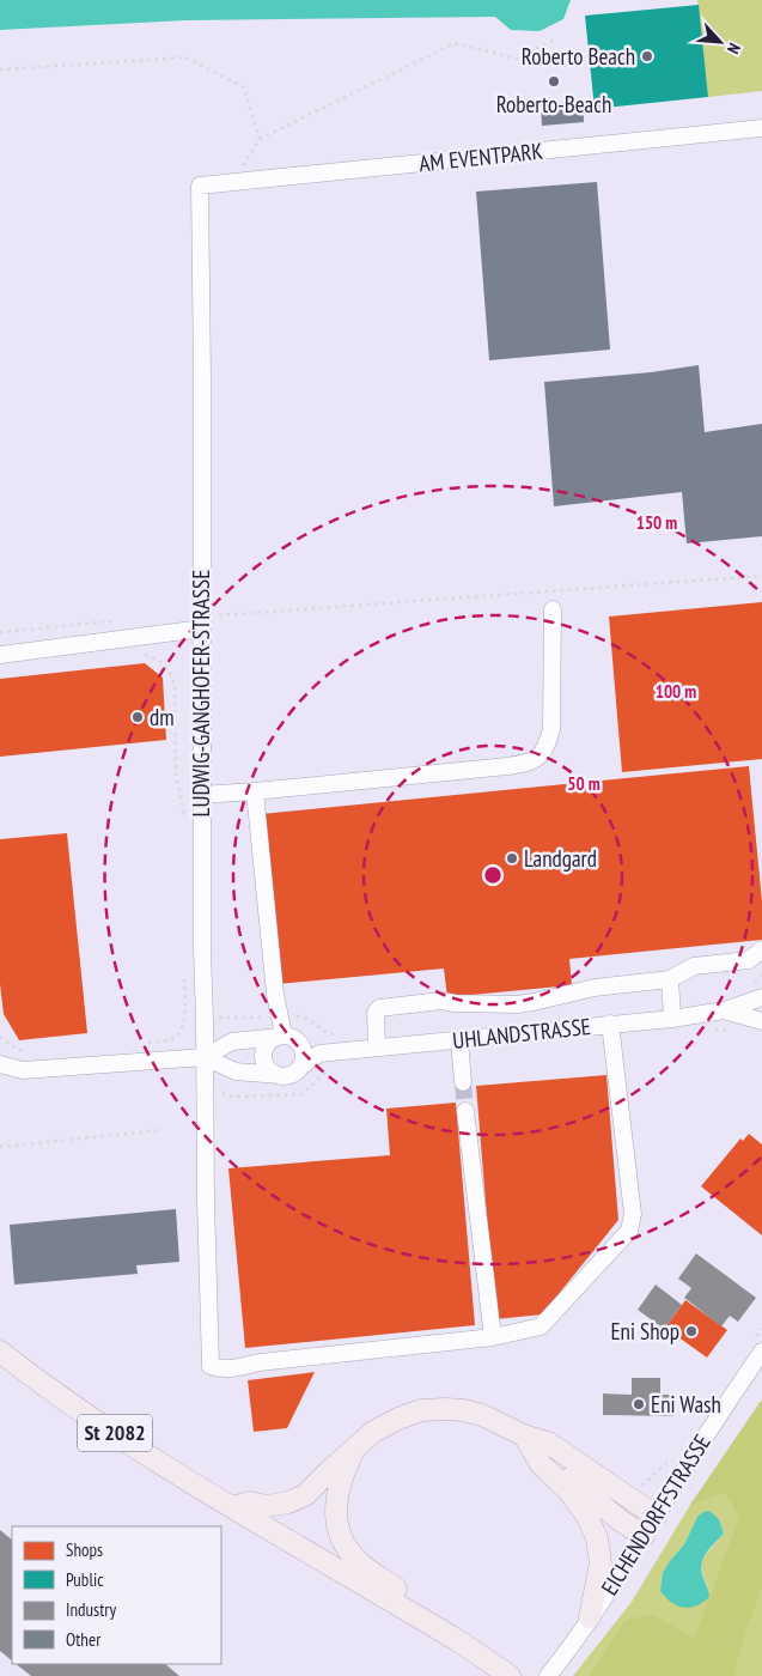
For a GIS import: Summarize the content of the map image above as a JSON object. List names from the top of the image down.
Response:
{
  "streets": {
    "main road": ["St 2082"],
    "street": [
      "AM EVENTPARK",
      "LUDWIG-GANGHOFER-STRASSE",
      "UHLANDSTRASSE",
      "EICHENDORFFSTRASSE"
    ]
  },
  "crossings": [
    ["AM EVENTPARK", "LUDWIG-GANGHOFER-STRASSE"]
  ],
  "places": [
    "Roberto Beach",
    "Roberto-Beach",
    "dm",
    "Landgard",
    "Eni Shop",
    "Eni Wash"
  ],
  "legend": [
    "Shops",
    "Public",
    "Industry",
    "Other"
  ],
  "north": "bottom right",
  "rings": ["150 m", "100 m", "50 m"]
}
